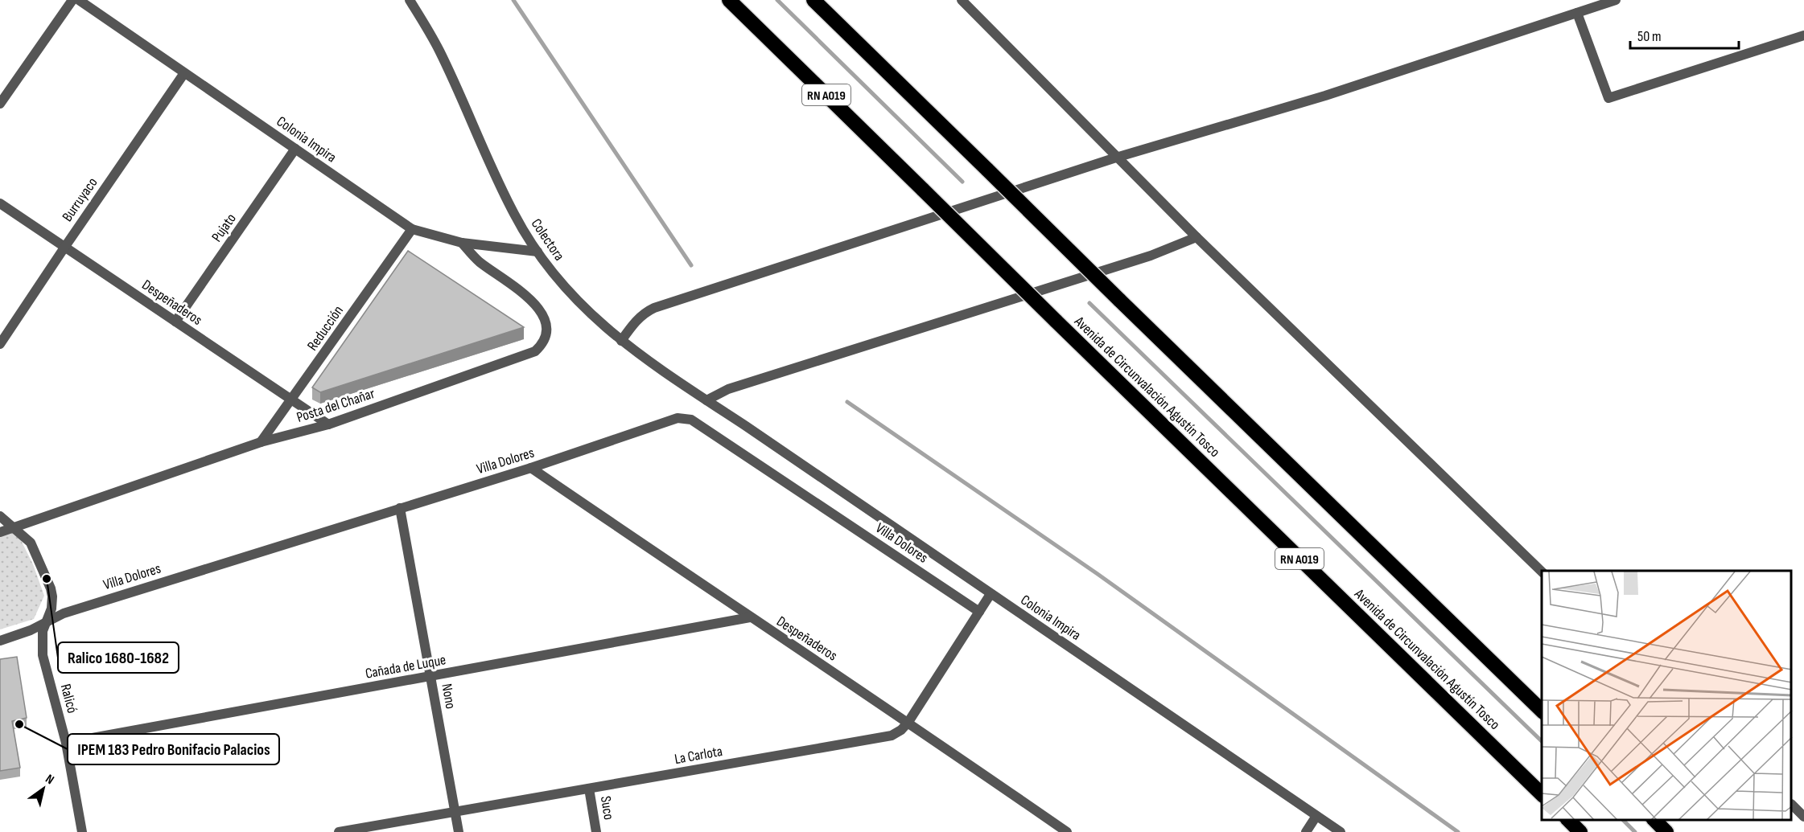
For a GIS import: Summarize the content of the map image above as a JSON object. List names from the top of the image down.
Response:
{
  "streets": {
    "highway": ["RN A019", "Avenida de Circunvalación Agustín Tosco"],
    "street": [
      "Colonia Impira",
      "Burruyaco",
      "Pujato",
      "Colectora",
      "Despeñaderos",
      "Reducción",
      "Posta del Chañar",
      "Villa Dolores",
      "Cañada de Luque",
      "Nono",
      "Ralicó",
      "La Carlota",
      "Suco"
    ]
  },
  "crossings": [
    ["Colonia Impira", "Burruyaco"],
    ["Colonia Impira", "Pujato"],
    ["Colonia Impira", "Colectora"],
    ["Colonia Impira", "Reducción"],
    ["Colonia Impira", "Posta del Chañar"],
    ["Colonia Impira", "La Carlota"],
    ["Burruyaco", "Despeñaderos"],
    ["Pujato", "Despeñaderos"],
    ["Despeñaderos", "Reducción"],
    ["Despeñaderos", "Posta del Chañar"],
    ["Despeñaderos", "Villa Dolores"],
    ["Despeñaderos", "Cañada de Luque"],
    ["Despeñaderos", "La Carlota"],
    ["Reducción", "Posta del Chañar"],
    ["Posta del Chañar", "Ralicó"],
    ["Villa Dolores", "Nono"],
    ["Villa Dolores", "Ralicó"],
    ["Villa Dolores", "La Carlota"],
    ["Cañada de Luque", "Nono"],
    ["Cañada de Luque", "Ralicó"],
    ["Nono", "La Carlota"],
    ["La Carlota", "Suco"]
  ],
  "places": ["Ralico 1680-1682", "IPEM 183 Pedro Bonifacio Palacios"],
  "scale_bar": "50 m",
  "north": "top right"
}
